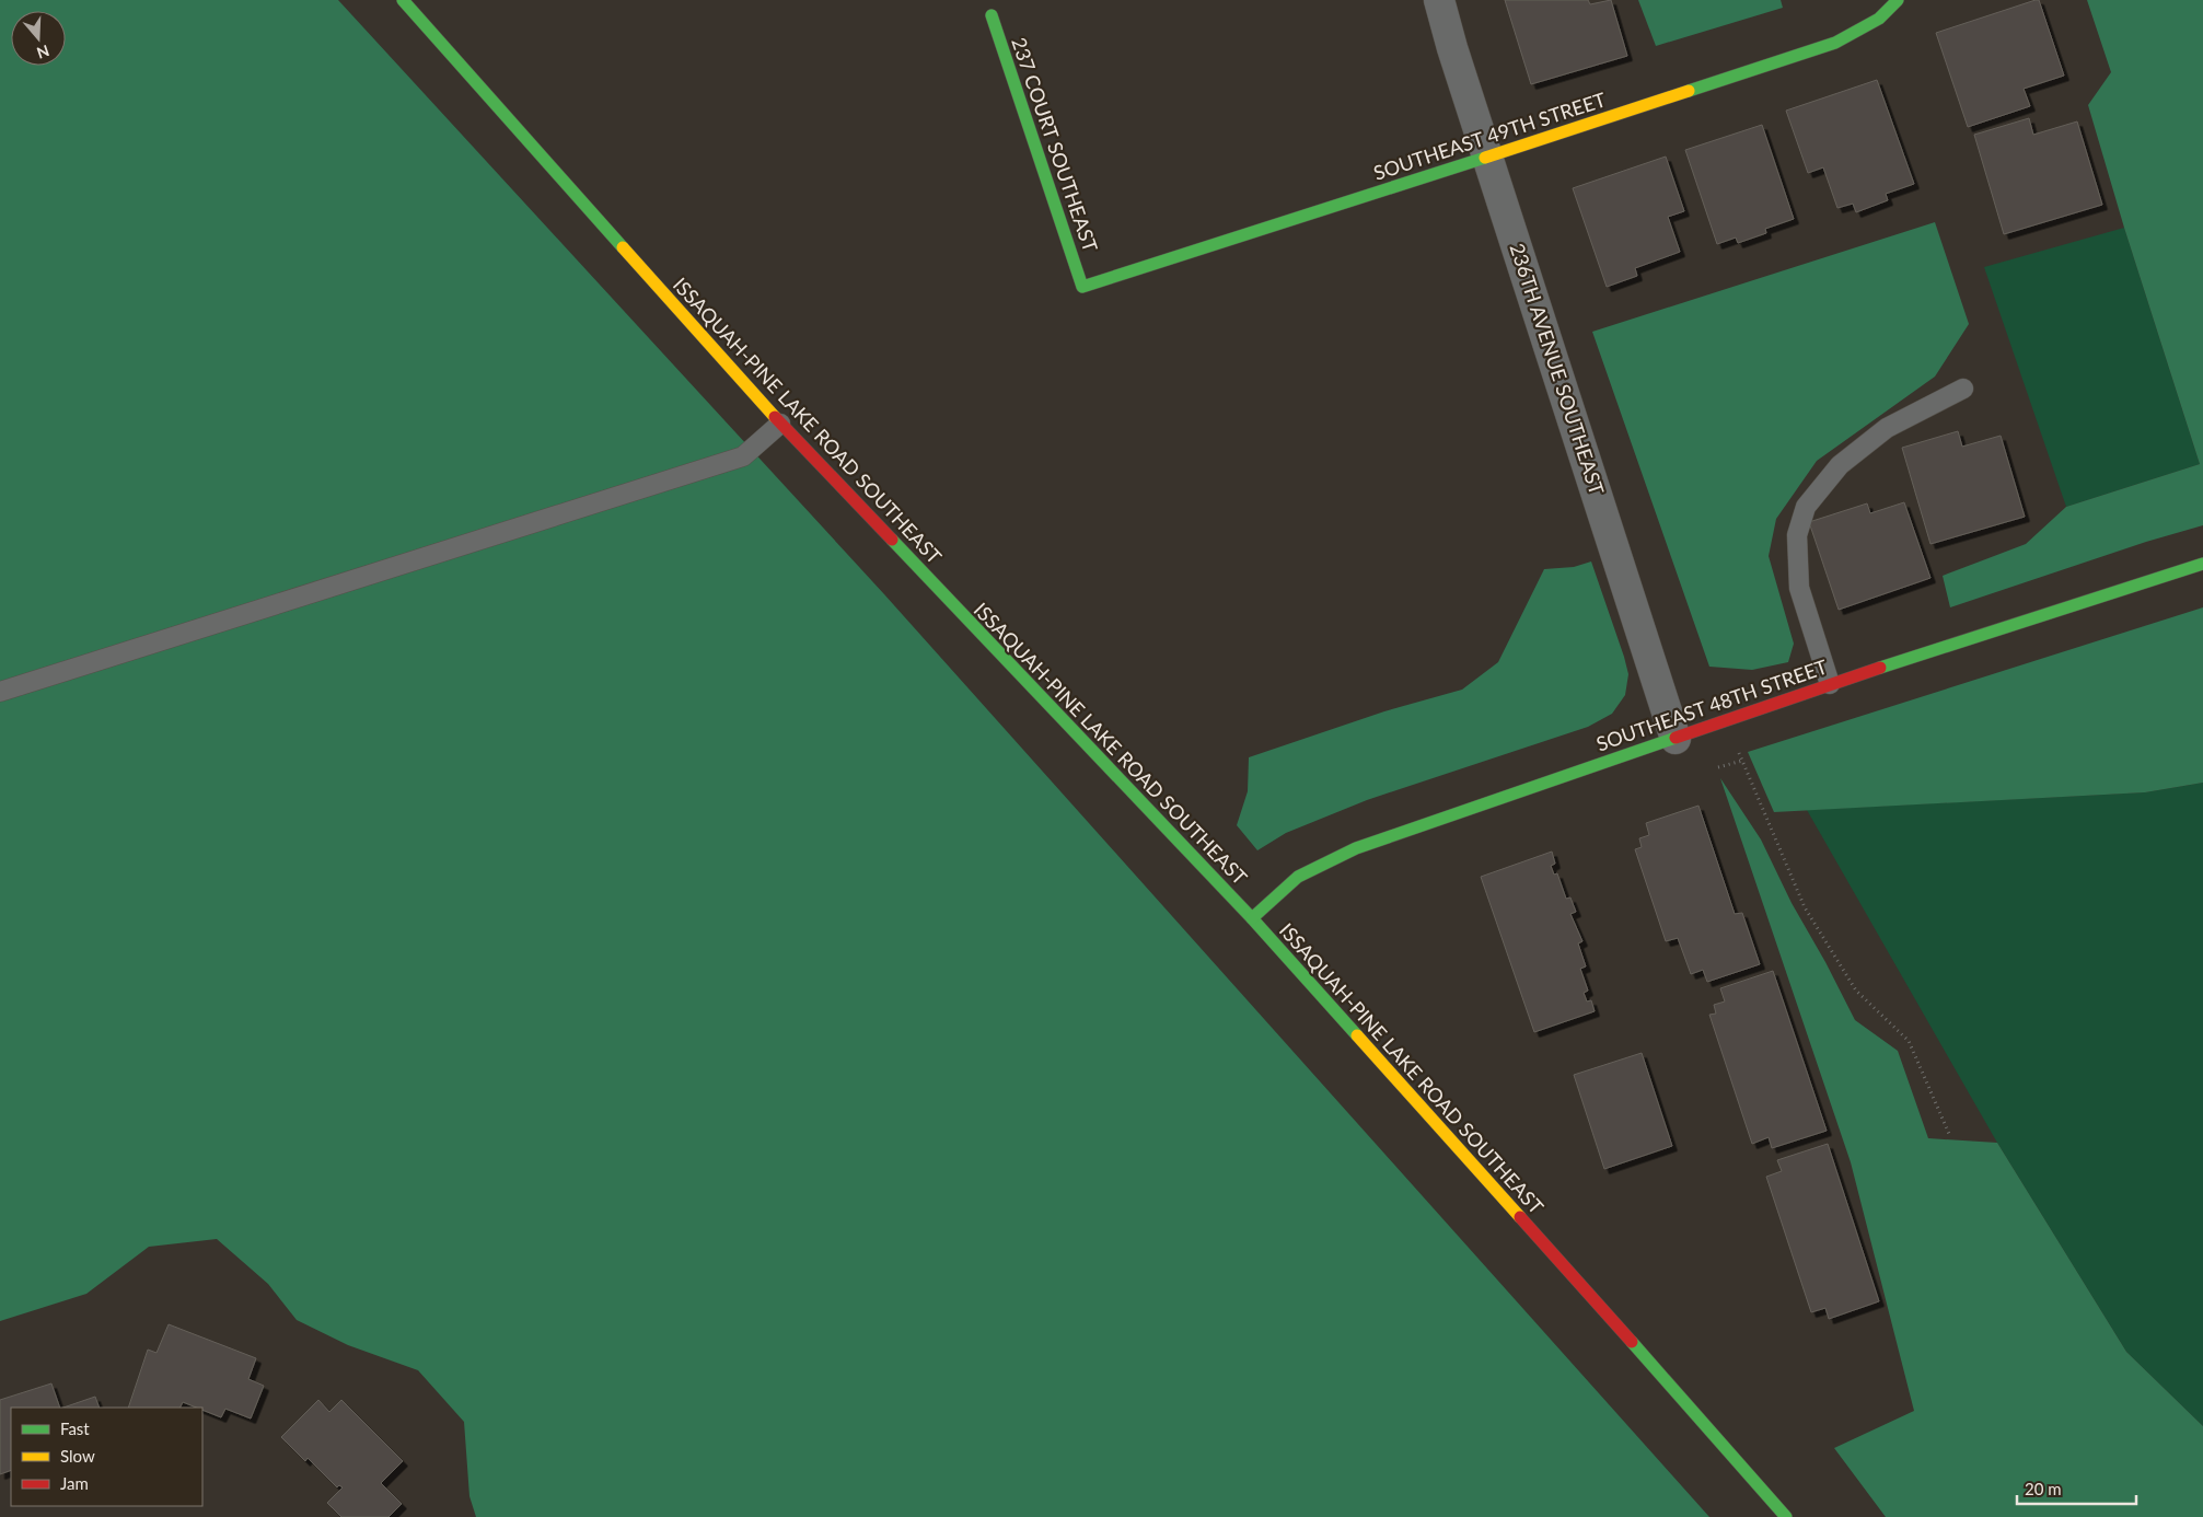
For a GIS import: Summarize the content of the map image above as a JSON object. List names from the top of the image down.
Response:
{
  "streets": {
    "street": [
      "SOUTHEAST 49TH STREET",
      "237 COURT SOUTHEAST",
      "236TH AVENUE SOUTHEAST",
      "ISSAQUAH-PINE LAKE ROAD SOUTHEAST",
      "SOUTHEAST 48TH STREET"
    ]
  },
  "crossings": [
    ["SOUTHEAST 49TH STREET", "237 COURT SOUTHEAST"],
    ["SOUTHEAST 49TH STREET", "236TH AVENUE SOUTHEAST"],
    ["236TH AVENUE SOUTHEAST", "SOUTHEAST 48TH STREET"],
    ["ISSAQUAH-PINE LAKE ROAD SOUTHEAST", "SOUTHEAST 48TH STREET"]
  ],
  "legend": ["Fast", "Slow", "Jam"],
  "scale_bar": "20 m",
  "north": "bottom"
}
